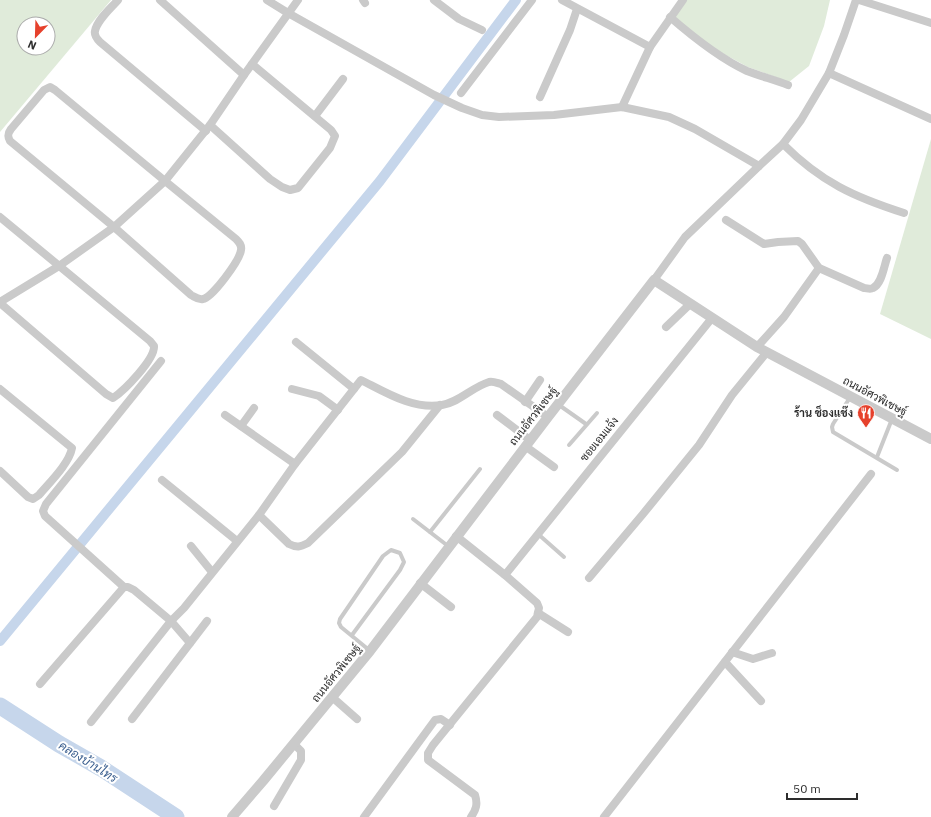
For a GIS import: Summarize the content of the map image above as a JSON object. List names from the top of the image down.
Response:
{
  "streets": {
    "street": ["ถนนอัศวพิเชษฐ์", "ซอยเอมแจ้ง"]
  },
  "crossings": [
    ["ถนนอัศวพิเชษฐ์", "ซอยเอมแจ้ง"]
  ],
  "water": ["คลองบ้านไทร"],
  "places": {
    "restaurant": ["ร้าน ช็องแช๊ง"]
  },
  "scale_bar": "50 m",
  "north": "bottom left"
}
